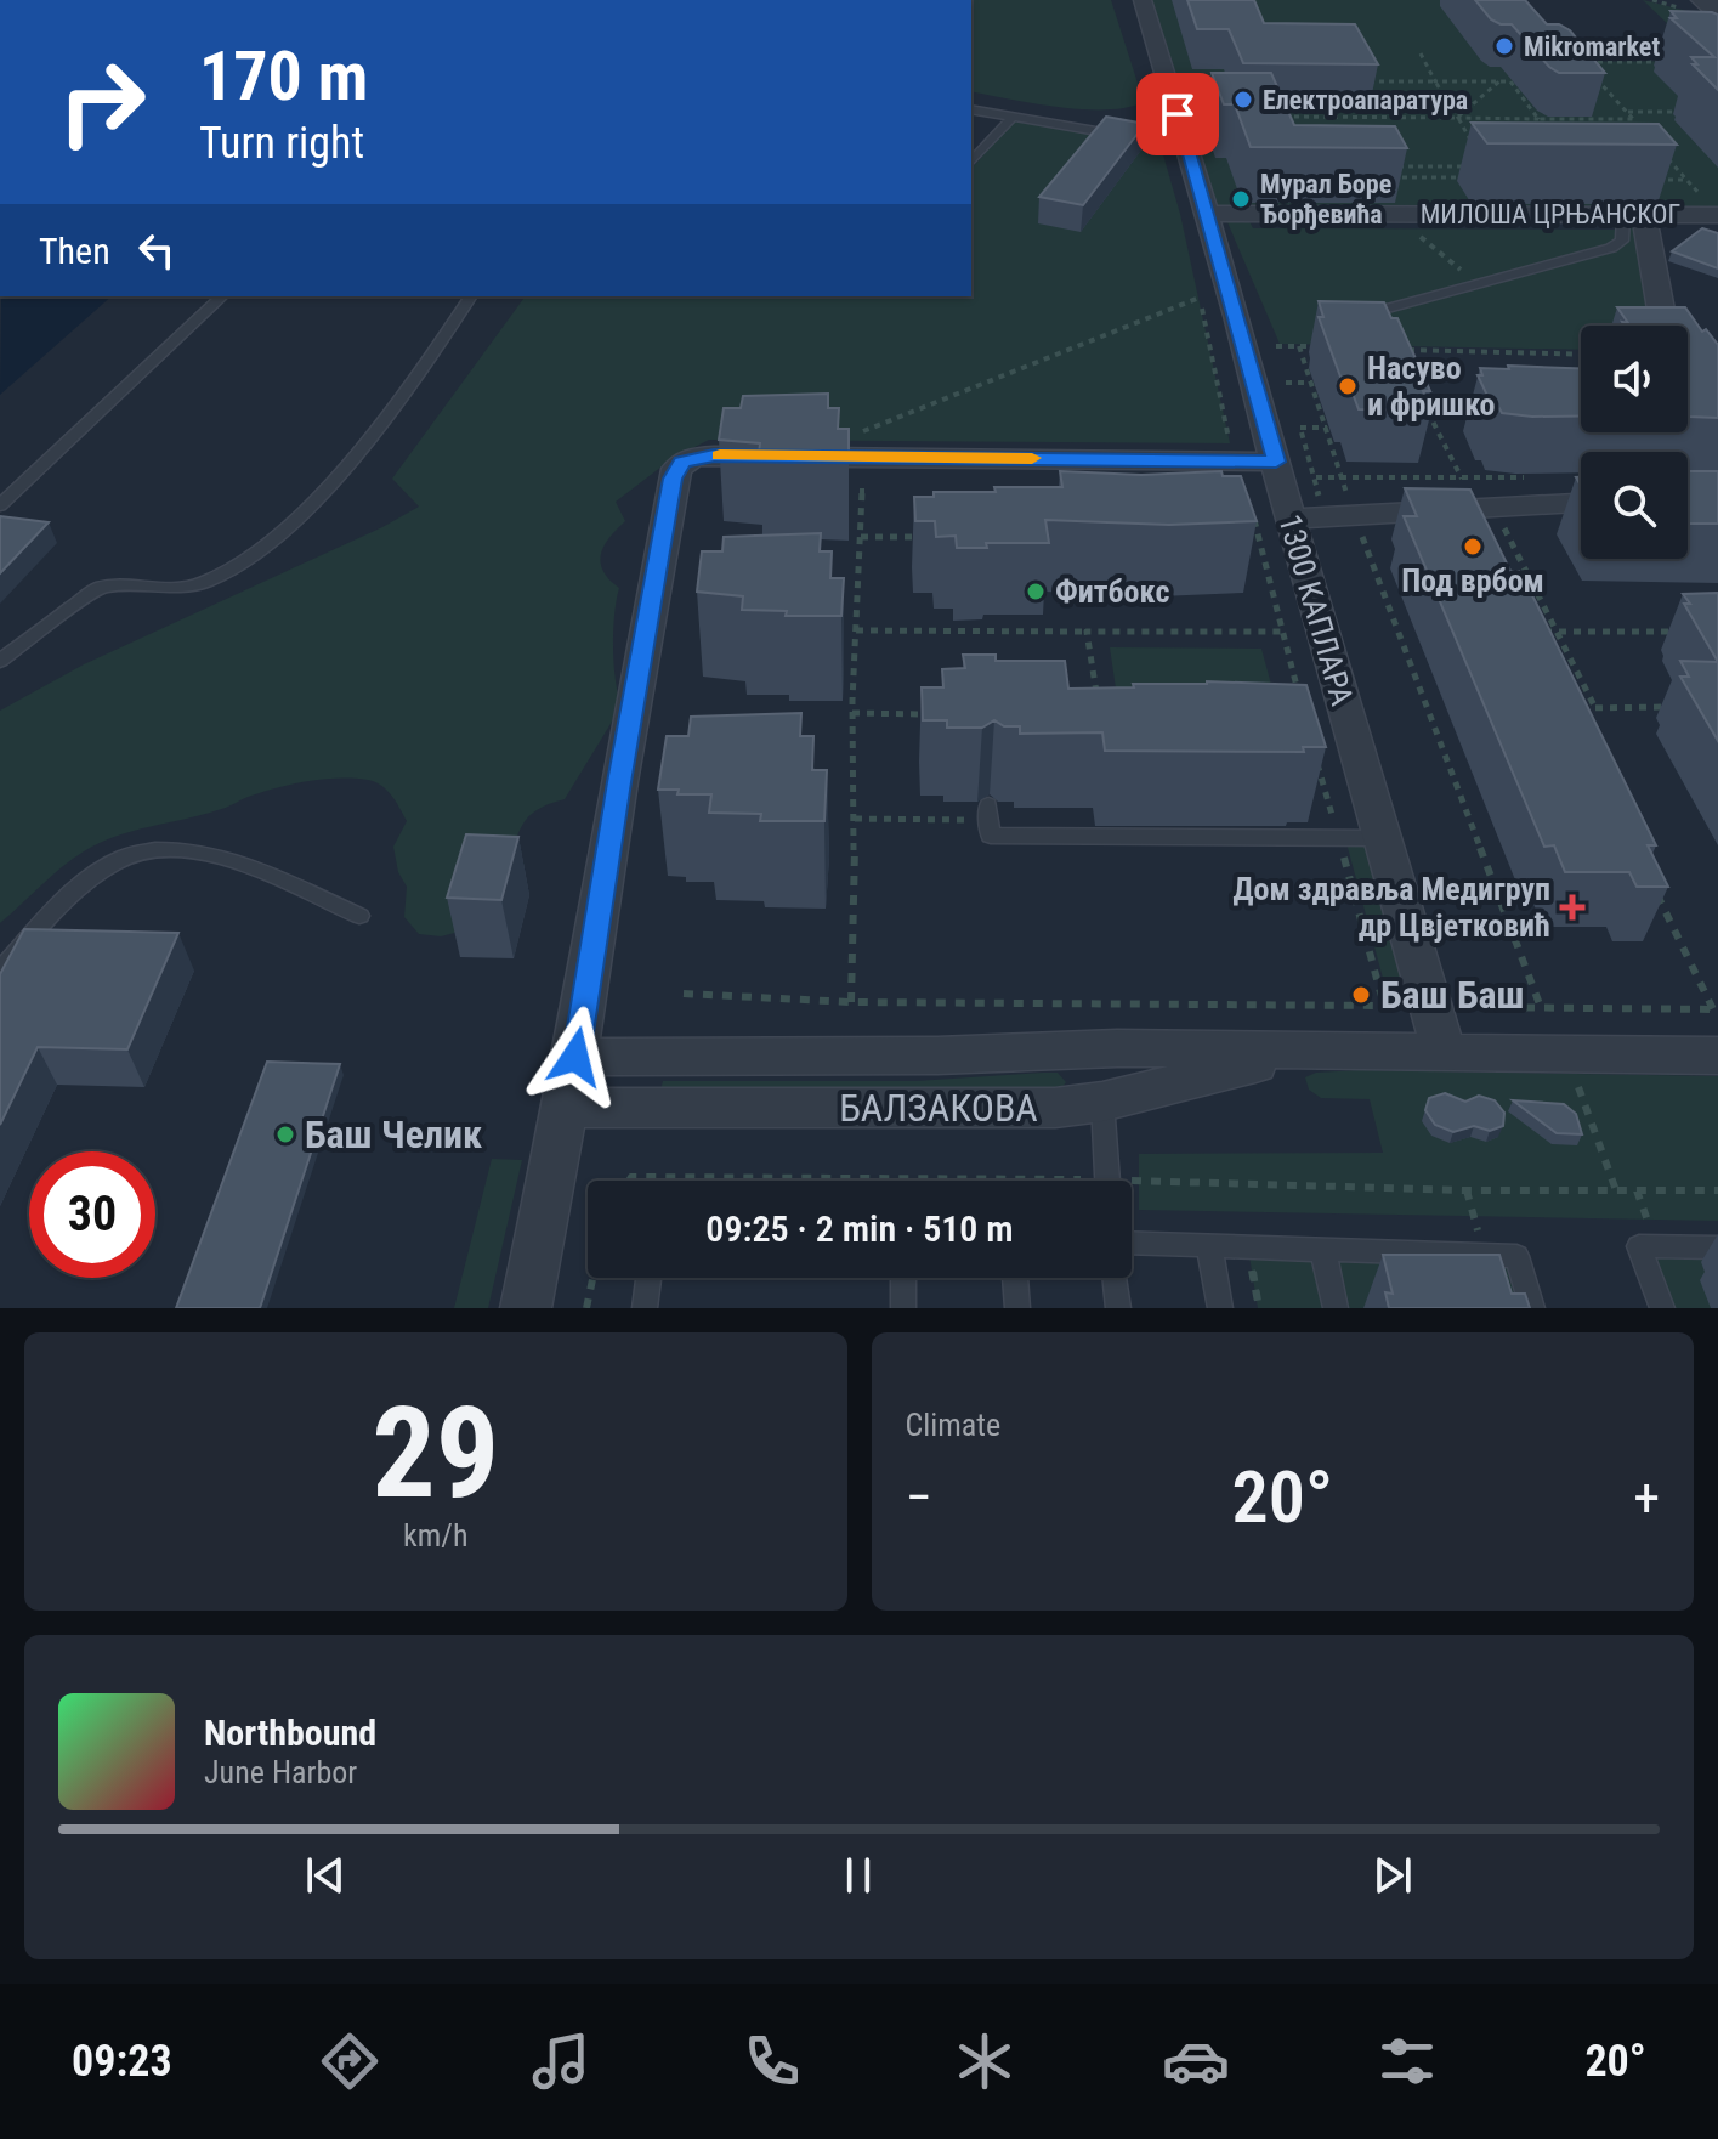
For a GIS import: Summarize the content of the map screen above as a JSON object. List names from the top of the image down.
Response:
{
  "streets": {
    "street": ["МИЛОША ЦРЊАНСКОГ", "1300 КАПЛАРА", "БАЛЗАКОВА"]
  },
  "crossings": [
    ["МИЛОША ЦРЊАНСКОГ", "1300 КАПЛАРА"],
    ["1300 КАПЛАРА", "БАЛЗАКОВА"]
  ],
  "places": {
    "other": [
      "Mikromarket",
      "Електроапаратура",
      "Мурал Боре Ђорђевића",
      "Насуво и фришко",
      "Под врбом",
      "Фитбокс",
      "Баш Баш",
      "Баш Челик"
    ],
    "health": ["Дом здравља Медигруп др Цвјетковић"]
  },
  "page": {
    "turn": ["170 m", "Turn right"],
    "then": "Then",
    "limit": "30",
    "trip": "09:25 · 2 min · 510 m",
    "tile": [
      ["29", "km/h"],
      "Climate"
    ],
    "heat": ["−", "20°", "+"],
    "song": ["Northbound", "June Harbor"],
    "tabs": ["09:23", "20°"]
  }
}
